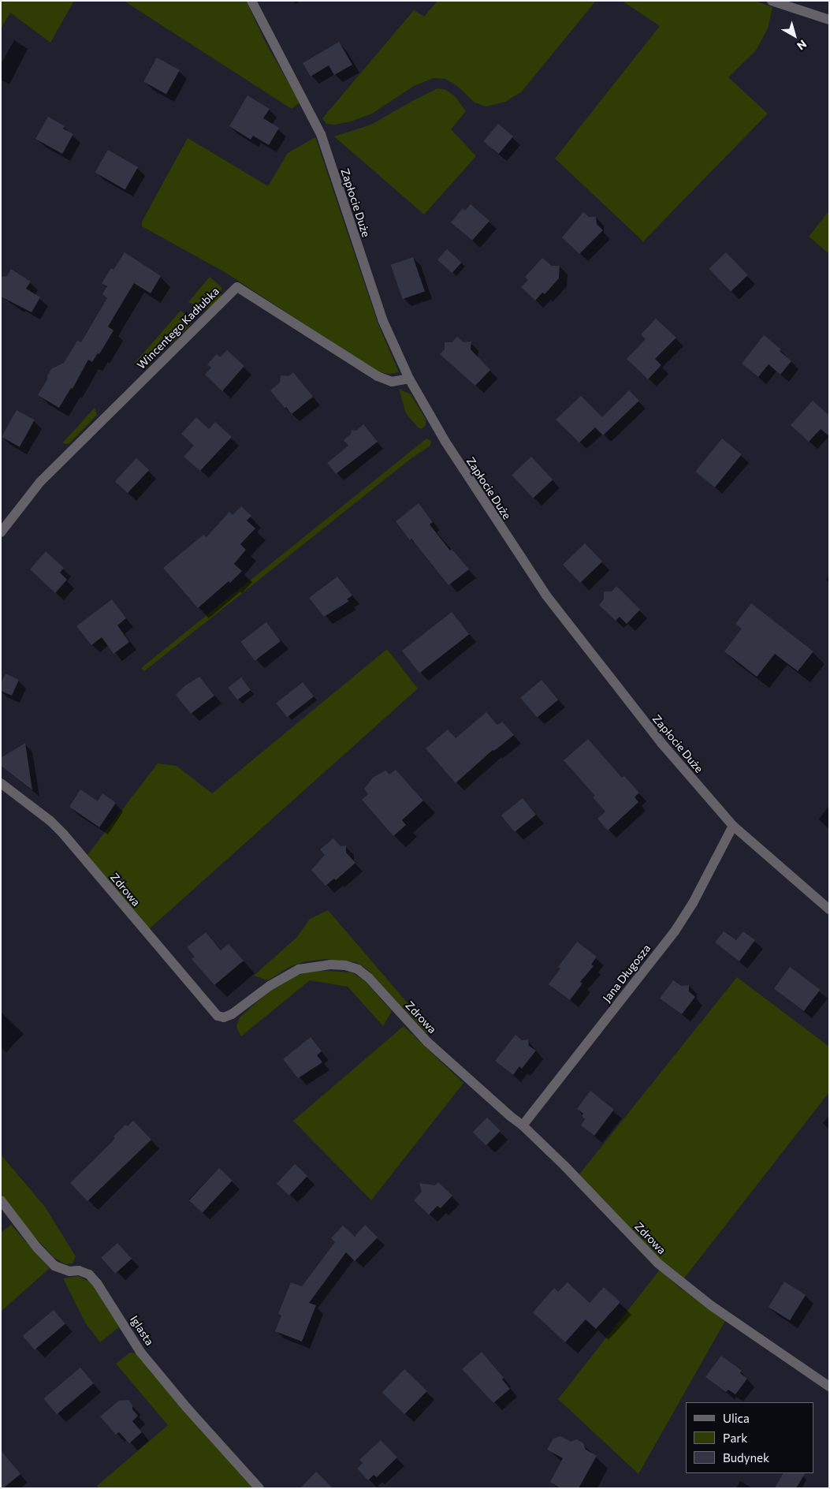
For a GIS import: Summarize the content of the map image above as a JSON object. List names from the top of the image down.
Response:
{
  "streets": {
    "street": [
      "Zapłocie Duże",
      "Wincentego Kadłubka",
      "Zdrowa",
      "Jana Długosza",
      "Iglasta"
    ]
  },
  "crossings": [
    ["Zapłocie Duże", "Wincentego Kadłubka"],
    ["Zapłocie Duże", "Jana Długosza"],
    ["Zdrowa", "Jana Długosza"]
  ],
  "legend": ["Ulica", "Park", "Budynek"],
  "north": "bottom right"
}
